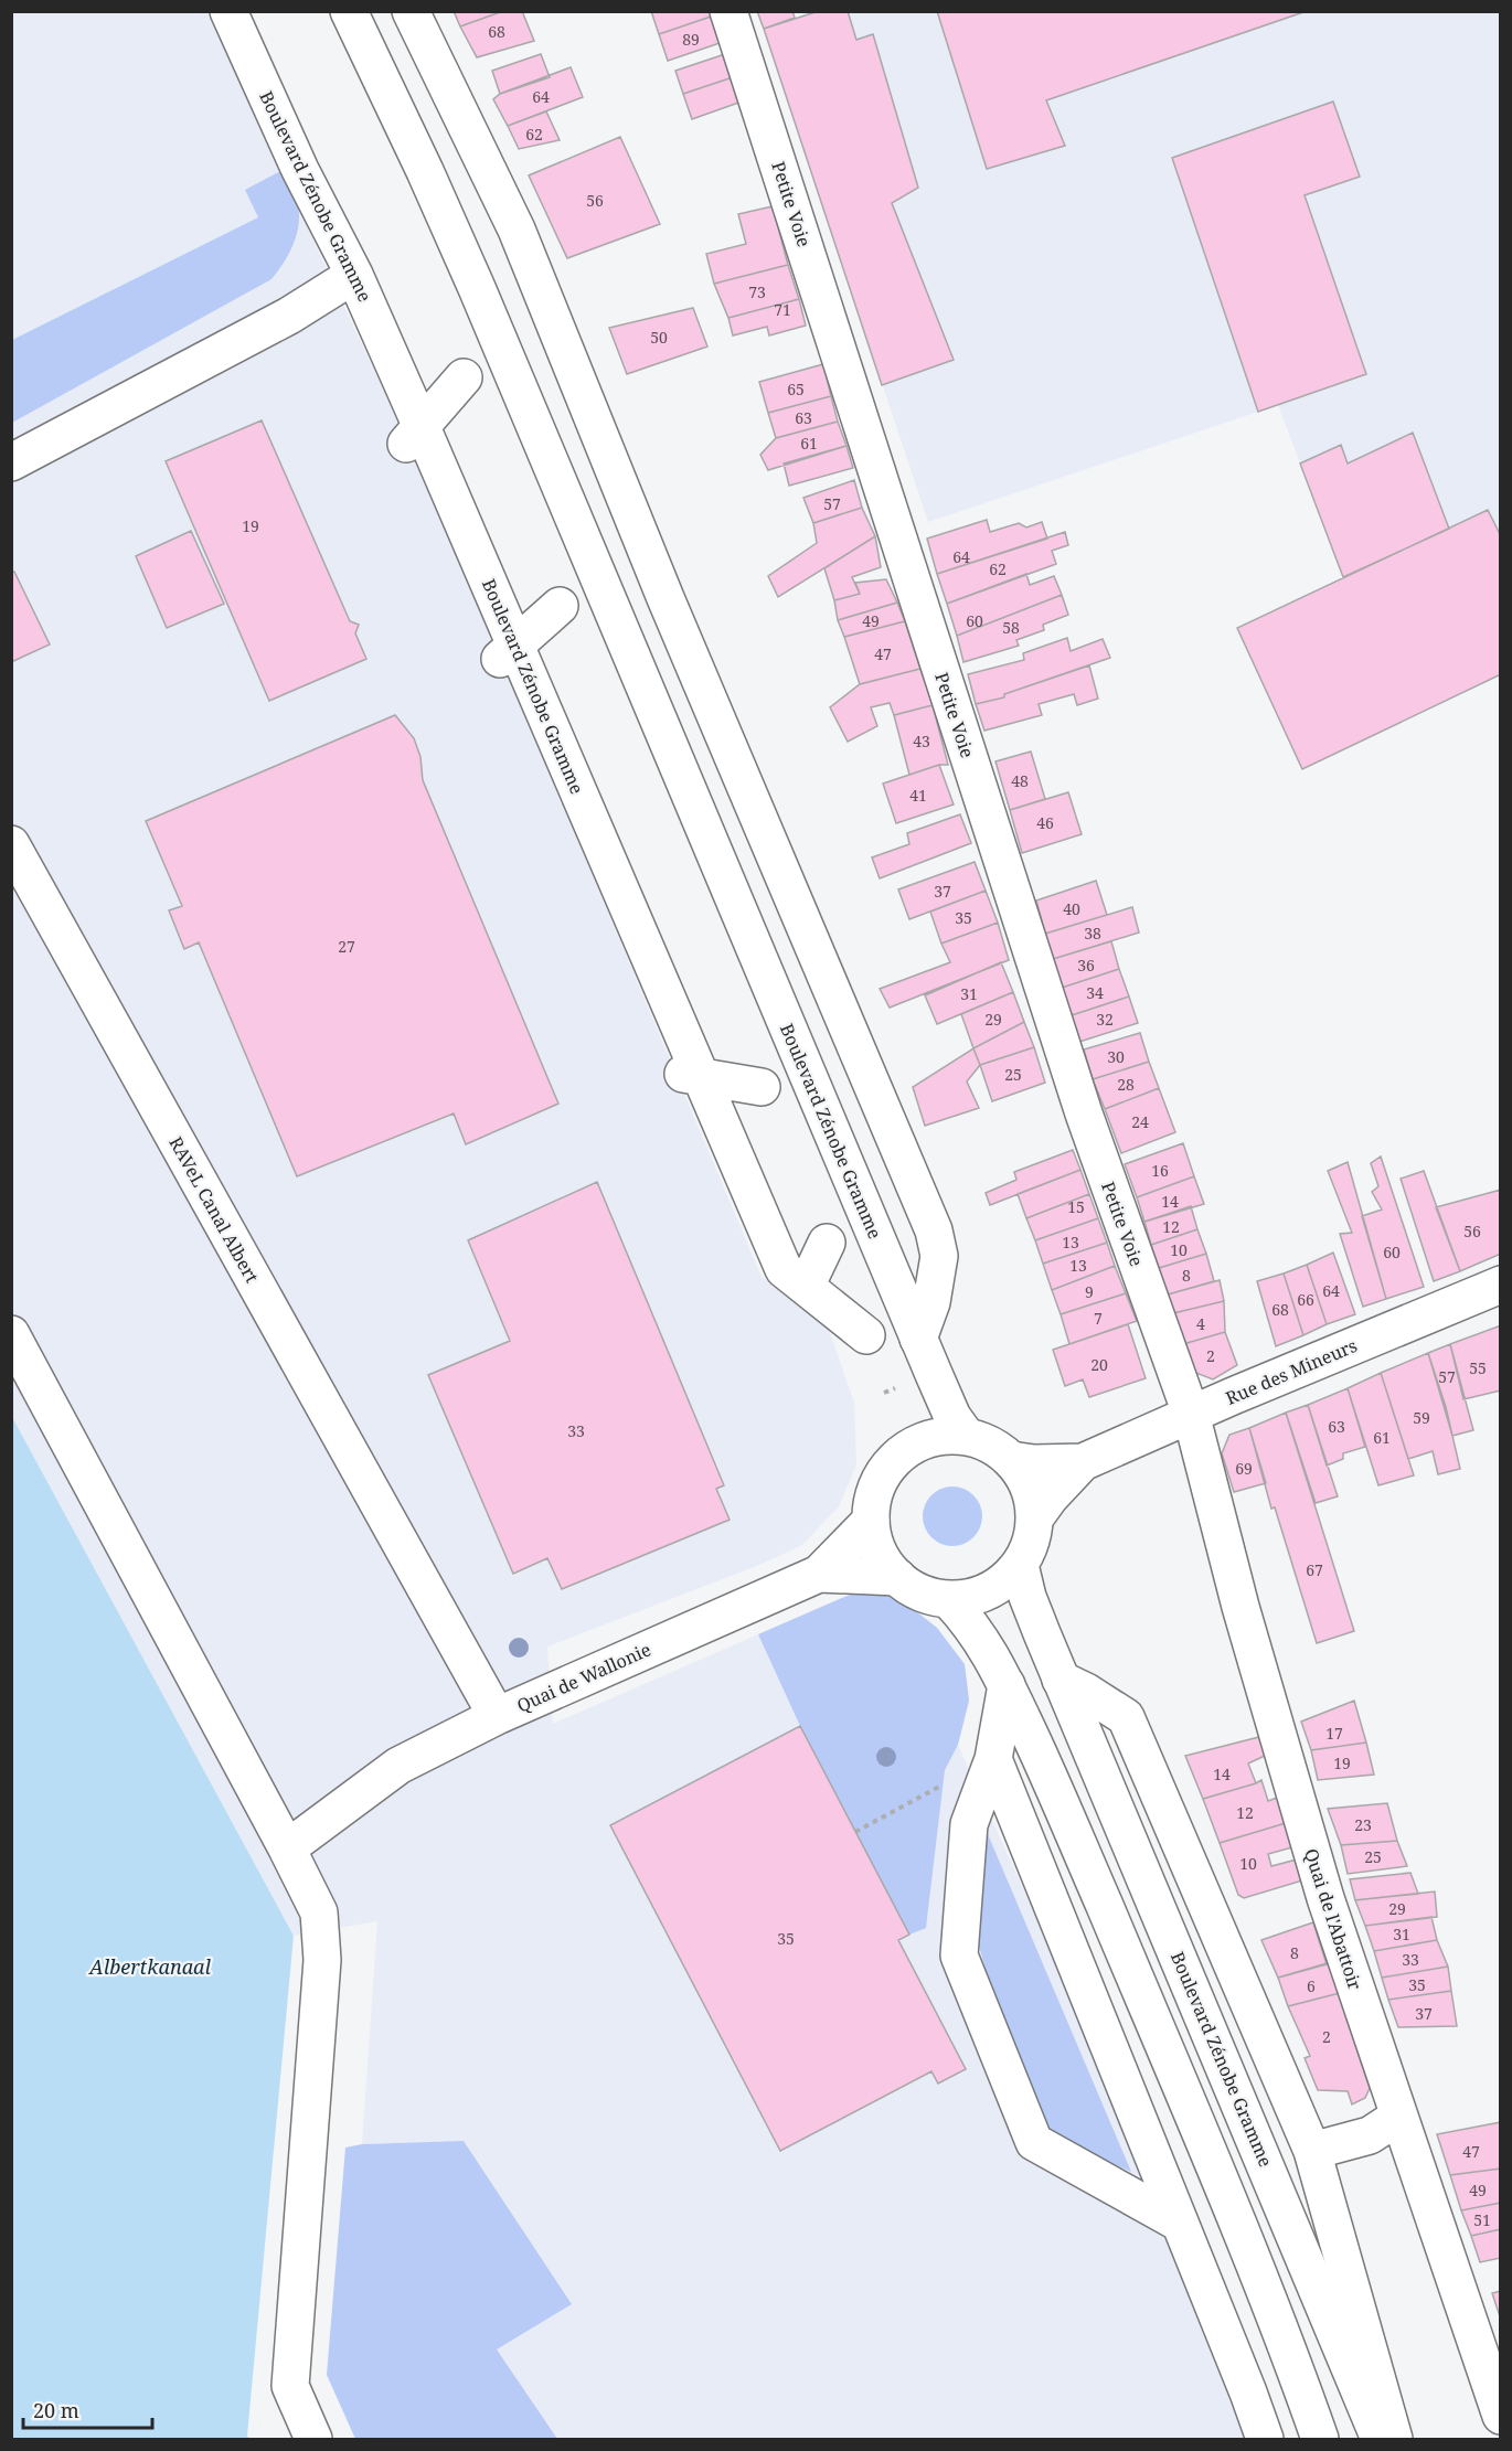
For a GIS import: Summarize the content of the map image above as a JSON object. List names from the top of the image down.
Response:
{
  "streets": {
    "street": [
      "Boulevard Zénobe Gramme",
      "Petite Voie",
      "RAVeL Canal Albert",
      "Rue des Mineurs",
      "Quai de Wallonie",
      "Quai de l'Abattoir"
    ]
  },
  "crossings": [
    ["Boulevard Zénobe Gramme", "Rue des Mineurs"],
    ["Boulevard Zénobe Gramme", "Quai de Wallonie"],
    ["Petite Voie", "Rue des Mineurs"],
    ["Petite Voie", "Quai de l'Abattoir"],
    ["RAVeL Canal Albert", "Quai de Wallonie"],
    ["Rue des Mineurs", "Quai de Wallonie"],
    ["Rue des Mineurs", "Quai de l'Abattoir"]
  ],
  "water": ["Albertkanaal"],
  "house_numbers": [
    "68",
    "89",
    "64",
    "62",
    "56",
    "73",
    "71",
    "50",
    "65",
    "63",
    "61",
    "57",
    "19",
    "64",
    "62",
    "49",
    "60",
    "58",
    "47",
    "43",
    "48",
    "41",
    "46",
    "37",
    "40",
    "35",
    "38",
    "27",
    "36",
    "34",
    "31",
    "29",
    "32",
    "30",
    "25",
    "28",
    "24",
    "16",
    "14",
    "15",
    "12",
    "56",
    "13",
    "10",
    "60",
    "13",
    "8",
    "64",
    "9",
    "66",
    "68",
    "7",
    "4",
    "2",
    "20",
    "55",
    "57",
    "59",
    "63",
    "33",
    "61",
    "69",
    "67",
    "17",
    "19",
    "14",
    "12",
    "23",
    "25",
    "10",
    "29",
    "31",
    "35",
    "8",
    "33",
    "35",
    "6",
    "37",
    "2",
    "47",
    "49",
    "51"
  ],
  "scale_bar": "20 m"
}
